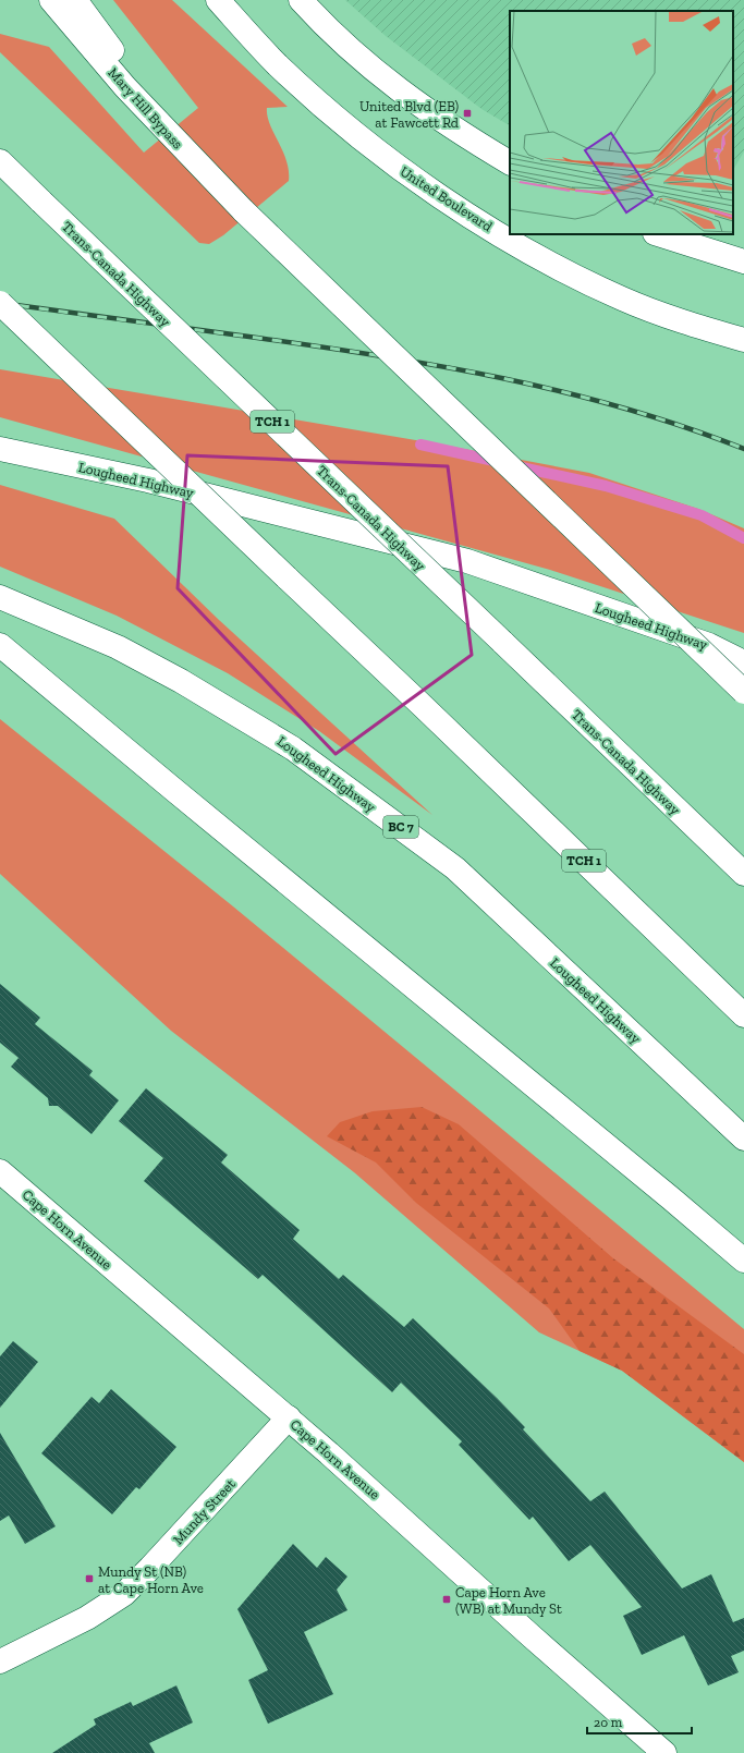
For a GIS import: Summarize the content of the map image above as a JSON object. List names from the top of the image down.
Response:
{
  "streets": {
    "main road": [
      "Mary Hill Bypass",
      "United Boulevard",
      "Trans-Canada Highway",
      "TCH 1",
      "Lougheed Highway",
      "BC 7",
      "Cape Horn Avenue",
      "Mundy Street"
    ]
  },
  "crossings": [
    ["Cape Horn Avenue", "Mundy Street"]
  ],
  "places": {
    "transit": ["United Blvd (EB) at Fawcett Rd", "Mundy St (NB) at Cape Horn Ave", "Cape Horn Ave (WB) at Mundy St"]
  },
  "scale_bar": "20 m"
}
